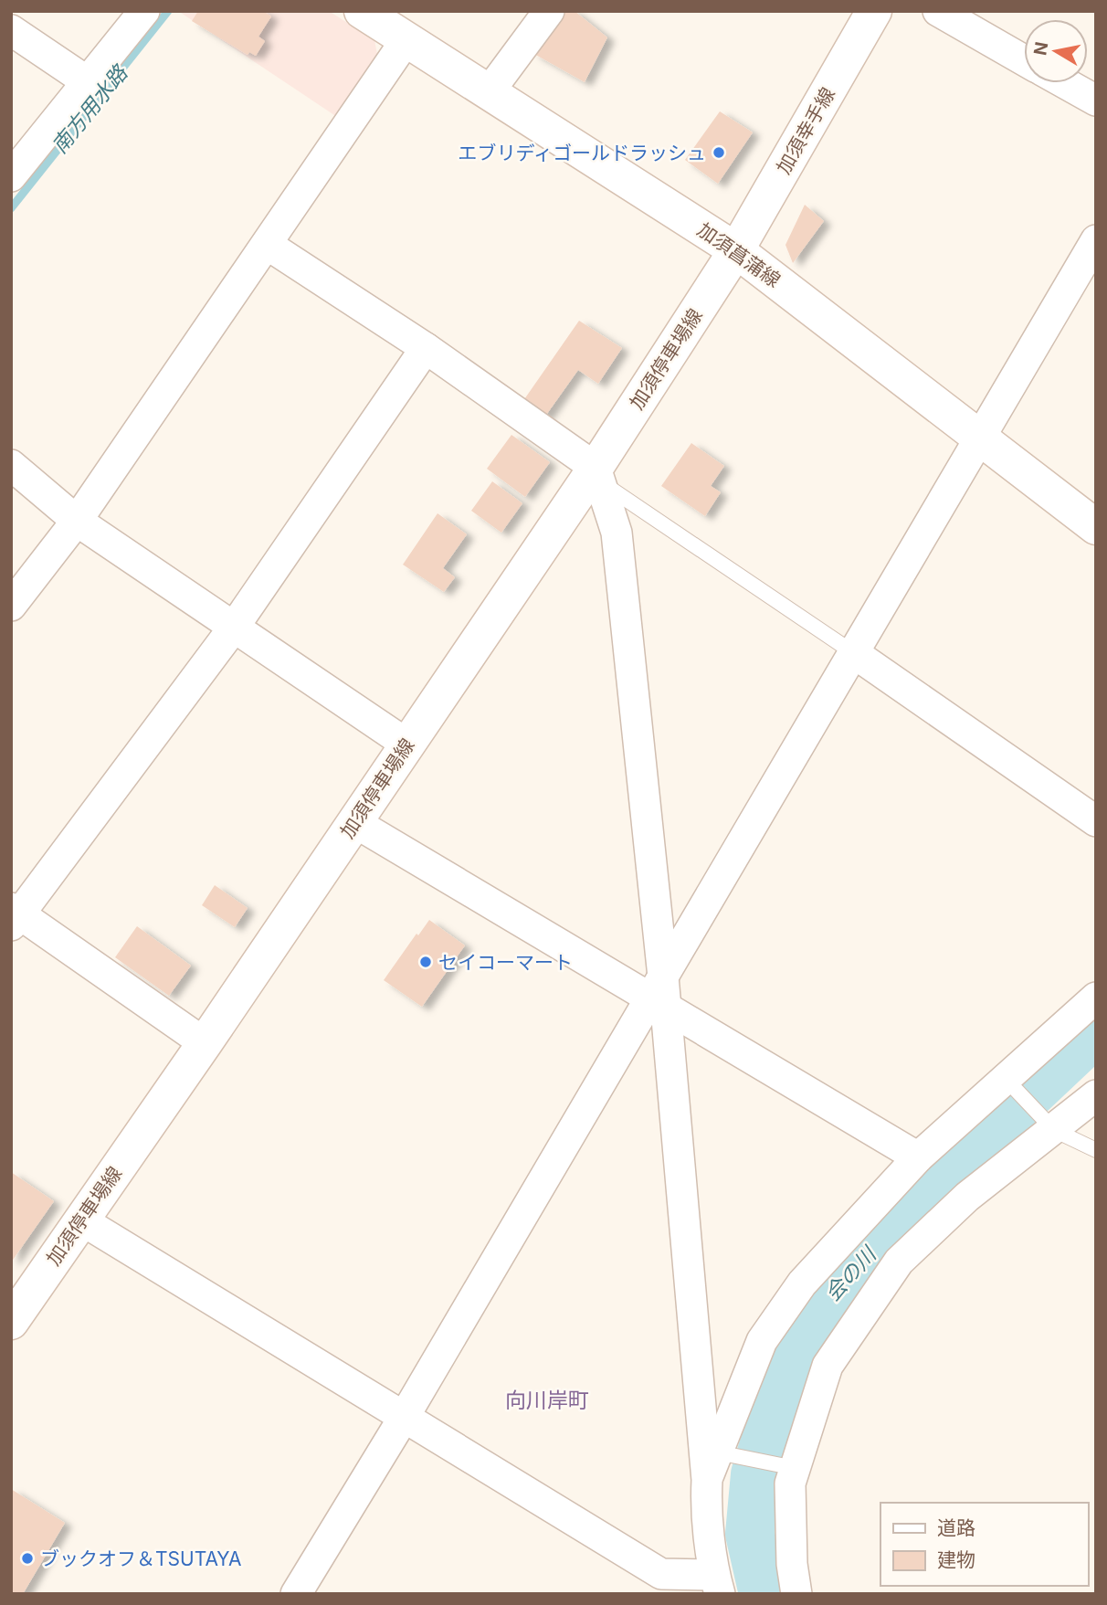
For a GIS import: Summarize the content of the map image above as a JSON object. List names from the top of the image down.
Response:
{
  "streets": {
    "main road": ["加須幸手線", "加須菖蒲線", "加須停車場線"]
  },
  "crossings": [
    ["加須幸手線", "加須菖蒲線"],
    ["加須幸手線", "加須停車場線"],
    ["加須菖蒲線", "加須停車場線"]
  ],
  "districts": ["向川岸町"],
  "water": ["南方用水路", "会の川"],
  "places": ["エブリディゴールドラッシュ", "セイコーマート", "ブックオフ＆TSUTAYA"],
  "legend": ["道路", "建物"],
  "north": "left"
}
